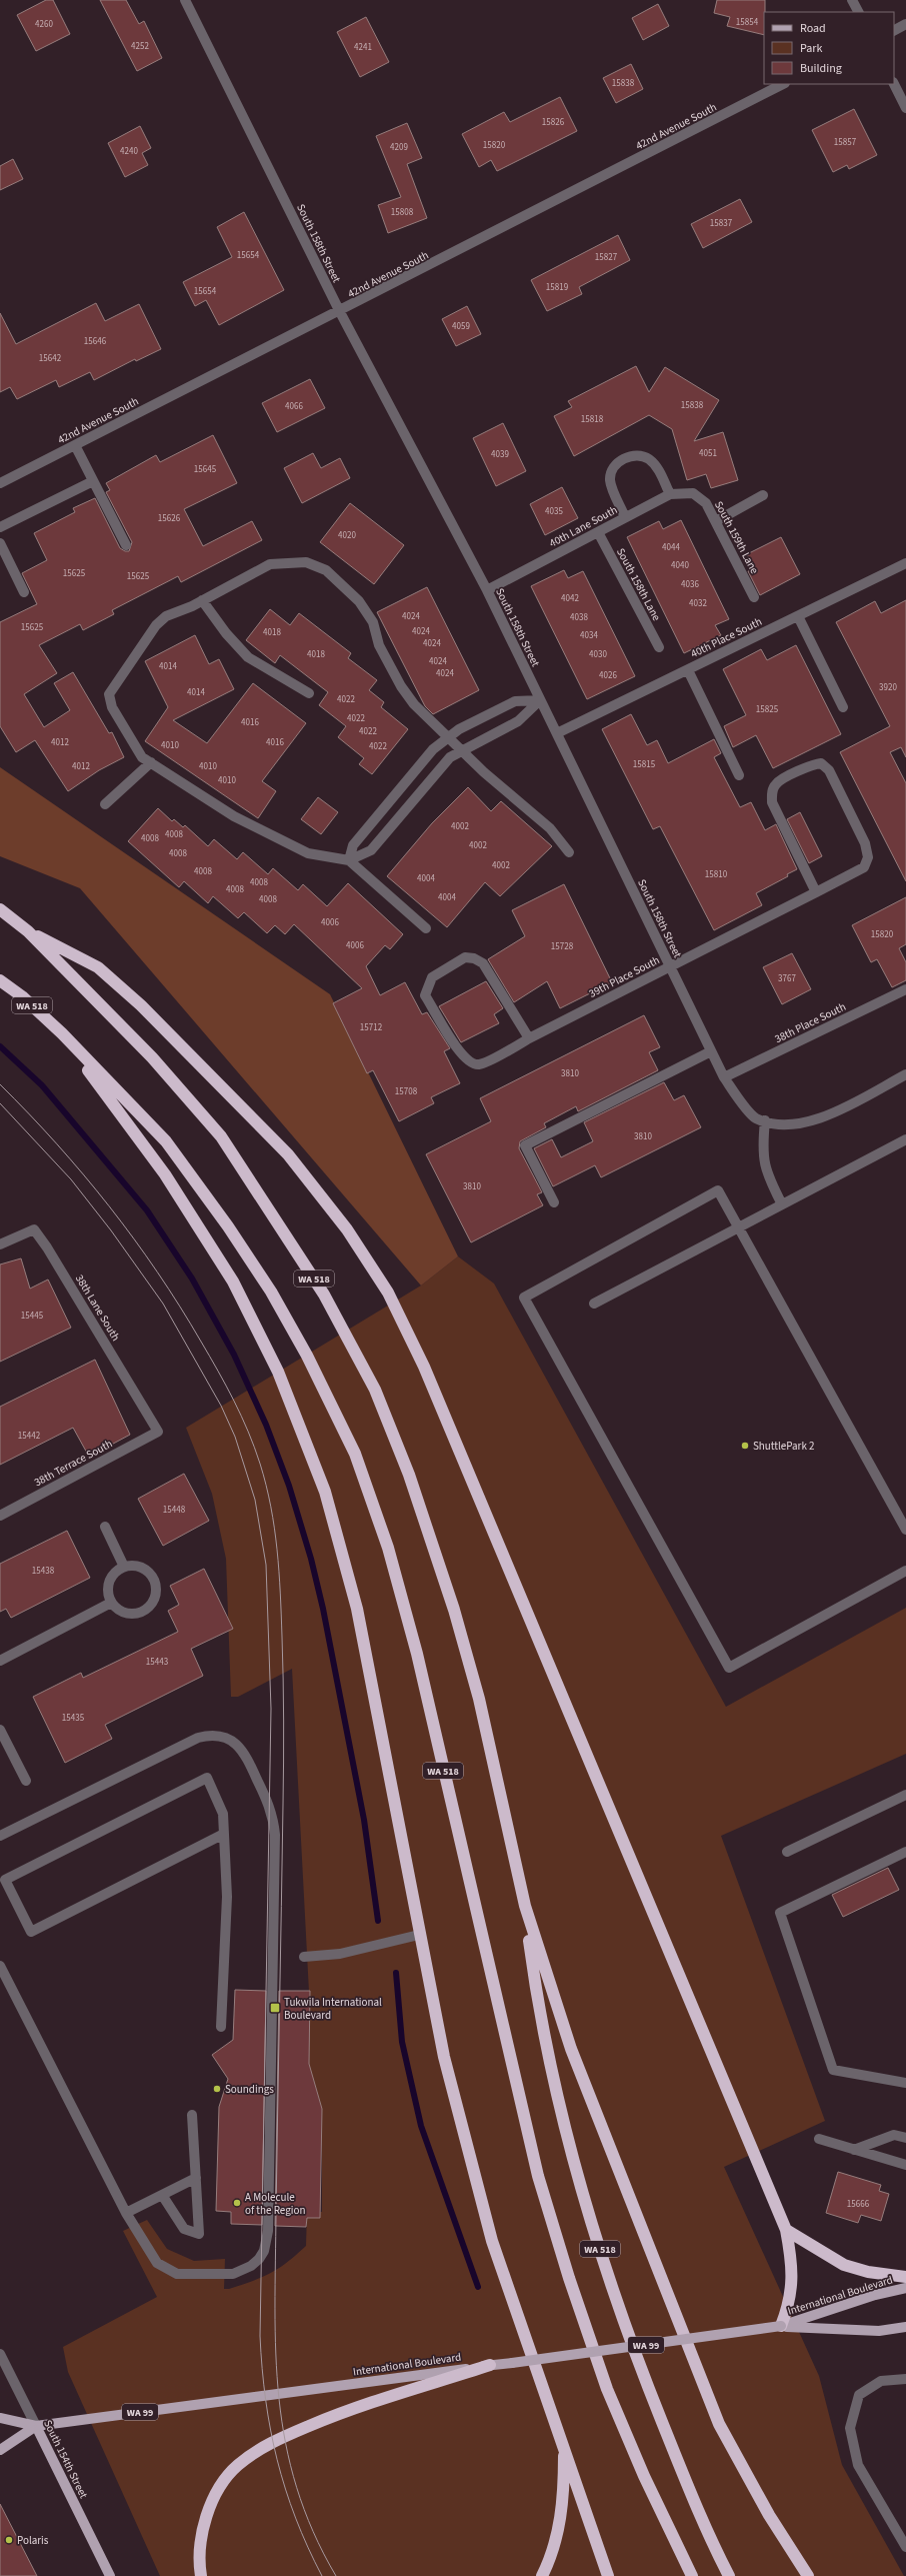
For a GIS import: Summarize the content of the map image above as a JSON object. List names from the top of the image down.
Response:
{
  "streets": {
    "highway": ["WA 518"],
    "main road": ["International Boulevard", "WA 99", "South 154th Street"],
    "street": [
      "42nd Avenue South",
      "South 158th Street",
      "40th Lane South",
      "South 159th Lane",
      "South 158th Lane",
      "40th Place South",
      "39th Place South",
      "38th Place South",
      "38th Lane South",
      "38th Terrace South"
    ]
  },
  "crossings": [
    ["42nd Avenue South", "South 158th Street"],
    ["South 158th Street", "40th Lane South"],
    ["South 158th Street", "40th Place South"],
    ["South 158th Street", "39th Place South"],
    ["South 158th Street", "38th Place South"],
    ["40th Lane South", "South 159th Lane"],
    ["40th Lane South", "South 158th Lane"],
    ["38th Lane South", "38th Terrace South"],
    ["International Boulevard", "South 154th Street"]
  ],
  "places": {
    "other": [
      "ShuttlePark 2",
      "Soundings",
      "A Molecule of the Region",
      "Polaris"
    ],
    "transit": ["Tukwila International Boulevard"]
  },
  "house_numbers": [
    "15854",
    "4260",
    "4252",
    "4241",
    "15838",
    "15826",
    "15857",
    "15820",
    "4209",
    "4240",
    "15808",
    "15837",
    "15654",
    "15827",
    "15819",
    "15654",
    "4059",
    "15646",
    "15642",
    "15838",
    "4066",
    "15818",
    "4051",
    "4039",
    "15645",
    "4035",
    "15626",
    "4020",
    "4044",
    "4040",
    "15625",
    "15625",
    "4036",
    "4042",
    "4032",
    "4024",
    "4038",
    "15625",
    "4024",
    "4018",
    "4034",
    "4024",
    "4018",
    "4030",
    "4024",
    "4014",
    "4024",
    "4026",
    "3920",
    "4014",
    "4022",
    "15825",
    "4022",
    "4016",
    "4022",
    "4012",
    "4016",
    "4010",
    "4022",
    "15815",
    "4012",
    "4010",
    "4010",
    "4002",
    "4008",
    "4008",
    "4002",
    "4008",
    "4002",
    "4008",
    "15810",
    "4004",
    "4008",
    "4008",
    "4004",
    "4008",
    "4006",
    "15820",
    "4006",
    "15728",
    "3767",
    "15712",
    "3810",
    "15708",
    "3810",
    "3810",
    "15445",
    "15442",
    "15448",
    "15438",
    "15443",
    "15435",
    "15666"
  ],
  "legend": ["Road", "Park", "Building"]
}
